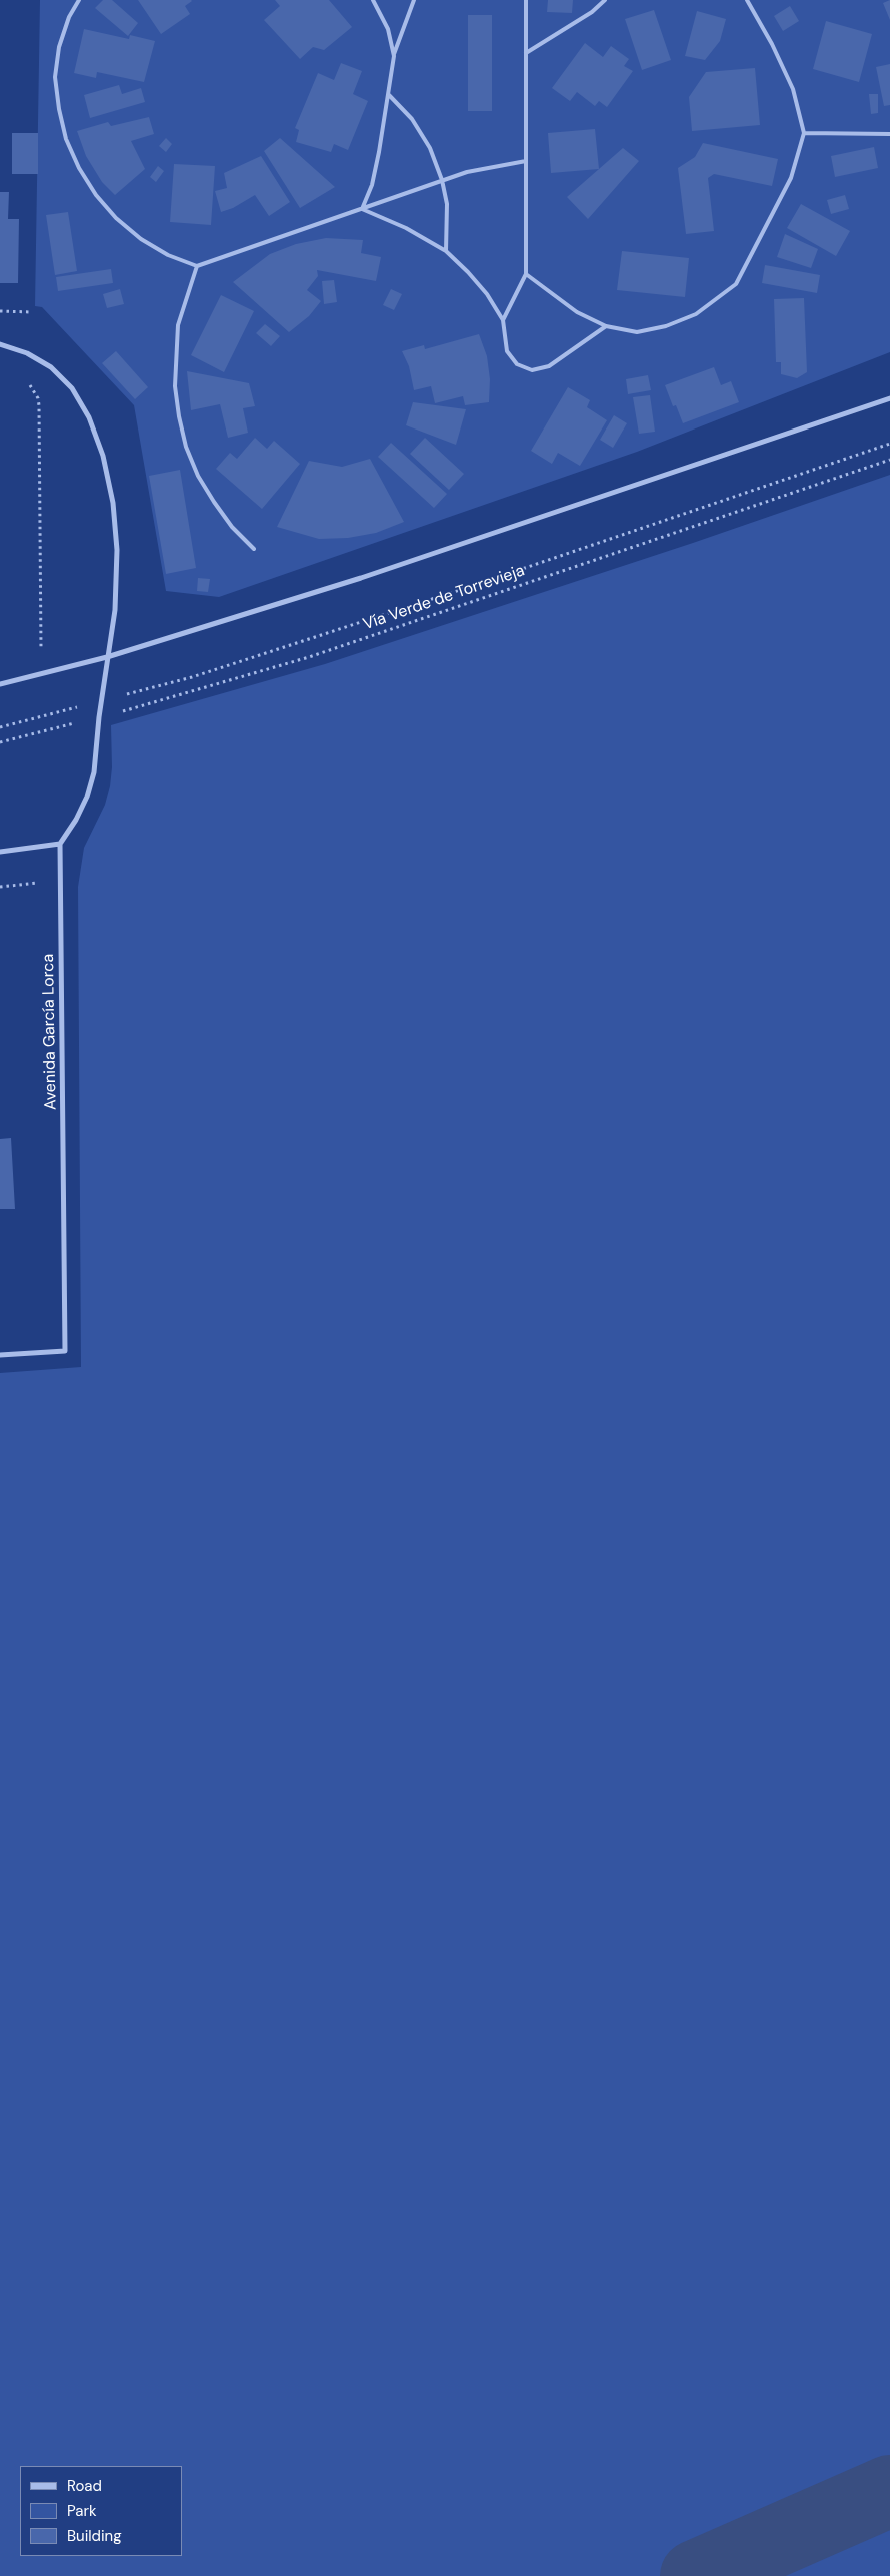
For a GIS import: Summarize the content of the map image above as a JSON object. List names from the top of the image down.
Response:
{
  "streets": {
    "street": ["Avenida García Lorca"],
    "path": ["Vía Verde de Torrevieja"]
  },
  "legend": ["Road", "Park", "Building"]
}
